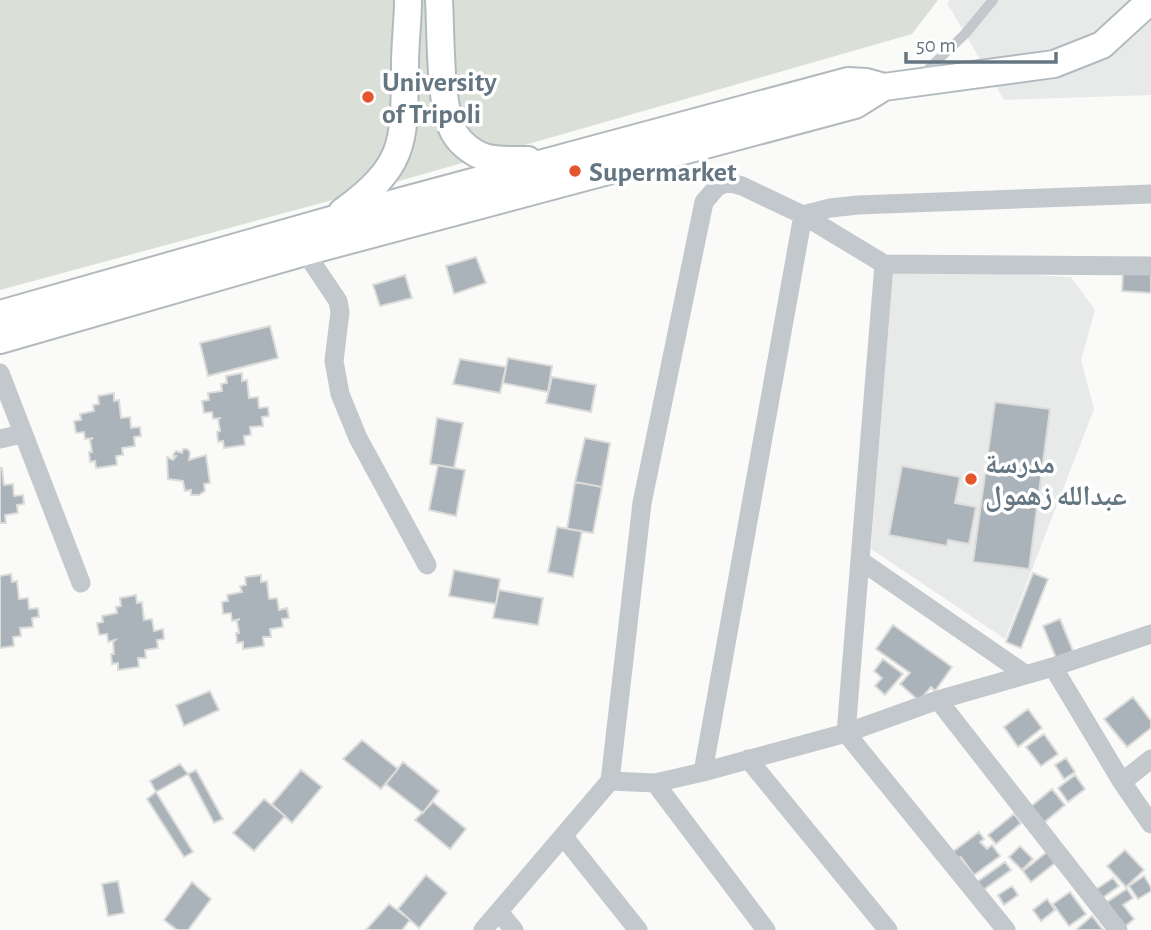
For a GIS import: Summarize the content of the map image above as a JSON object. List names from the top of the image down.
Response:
{
  "places": ["University of Tripoli", "Supermarket", "مدرسة عبدالله زهمول"],
  "scale_bar": "50 m"
}
